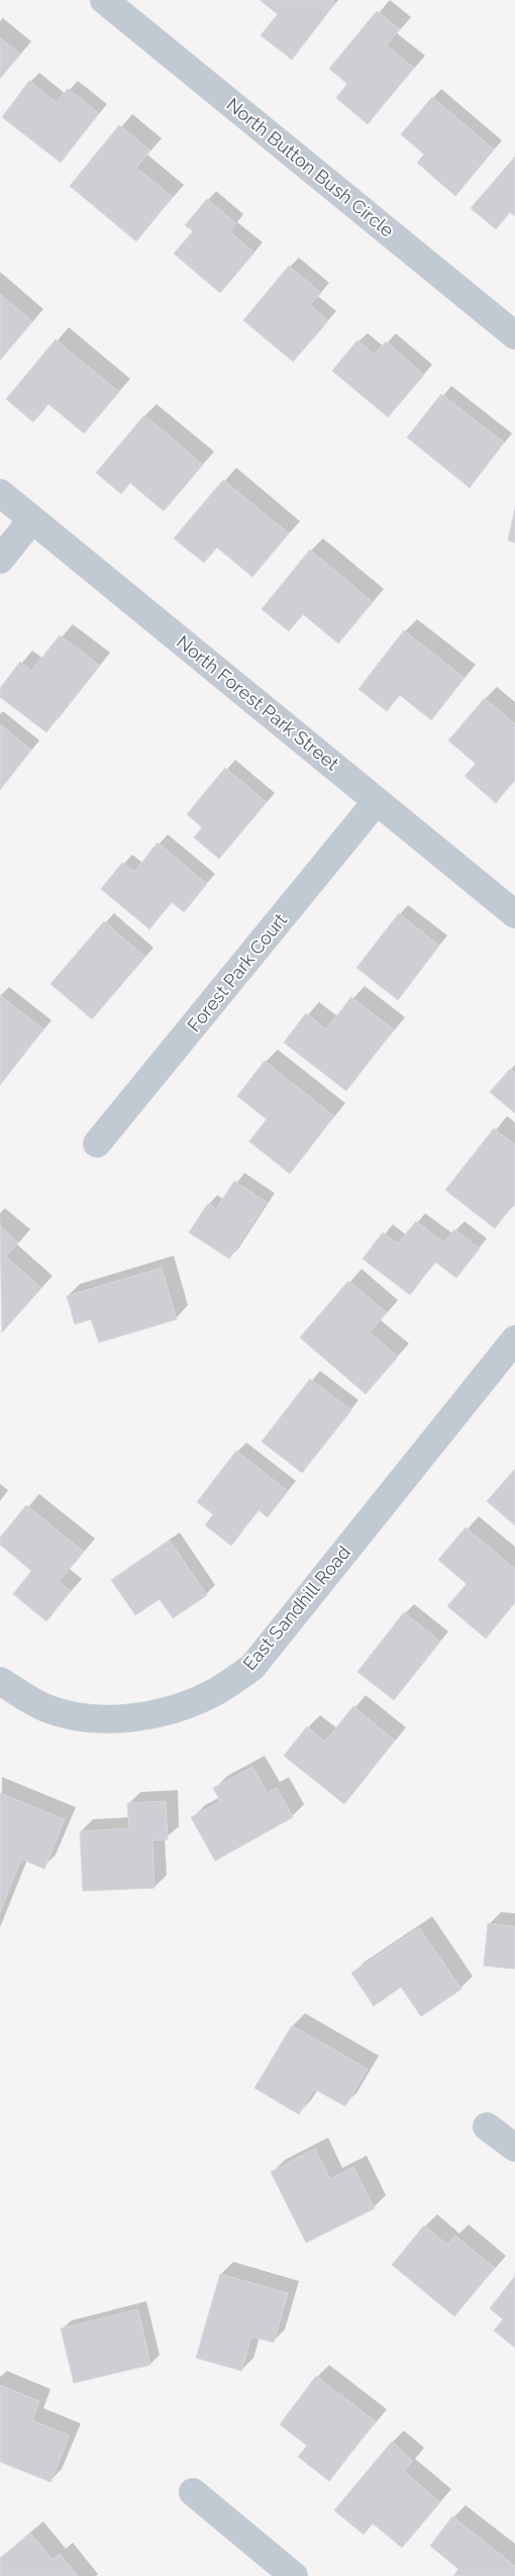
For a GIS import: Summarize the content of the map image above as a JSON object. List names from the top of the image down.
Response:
{
  "streets": {
    "street": [
      "North Button Bush Circle",
      "North Forest Park Street",
      "Forest Park Court",
      "East Sandhill Road"
    ]
  },
  "crossings": [
    ["North Forest Park Street", "Forest Park Court"]
  ]
}
